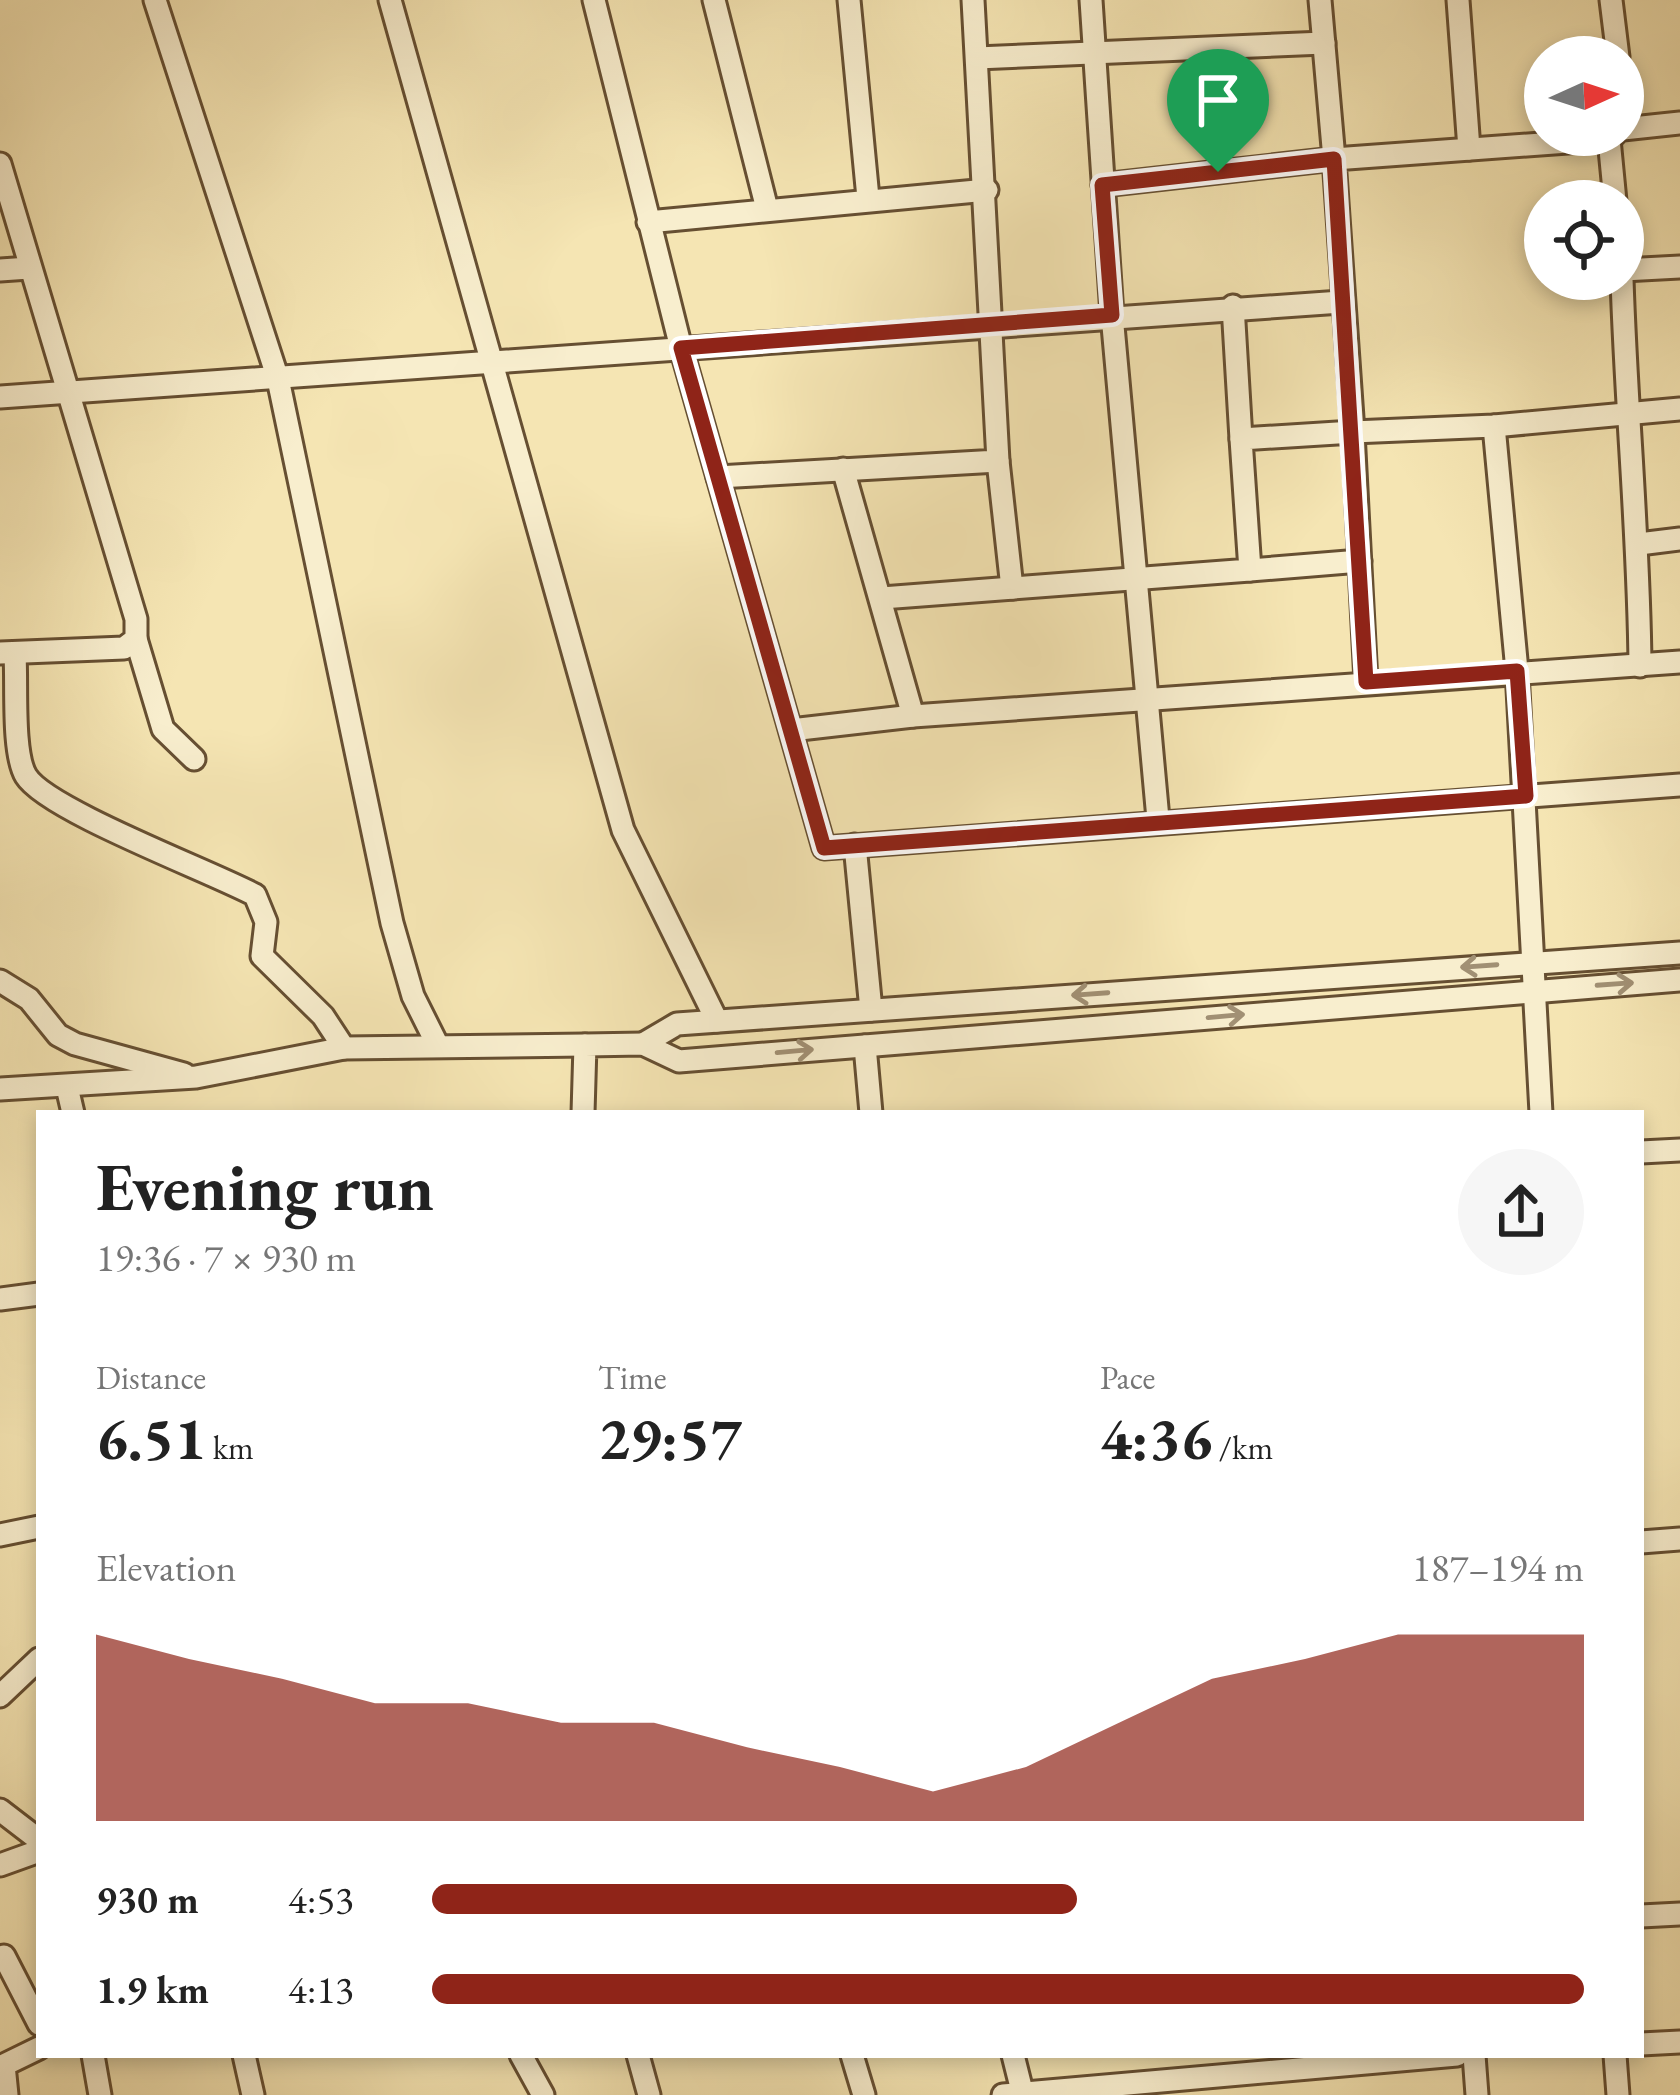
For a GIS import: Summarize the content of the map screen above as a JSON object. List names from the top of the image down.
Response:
{
  "north": "right",
  "page": {
    "heading": ["Evening run", "19:36 · 7 × 930 m"],
    "stats": [
      ["Distance", "6.51 km"],
      ["Time", "29:57"],
      ["Pace", "4:36 /km"]
    ],
    "chart": ["Elevation", "187–194 m"],
    "list": [
      {
        "name": "930 m",
        "note": "4:53"
      },
      {
        "name": "1.9 km",
        "note": "4:13"
      }
    ]
  }
}
